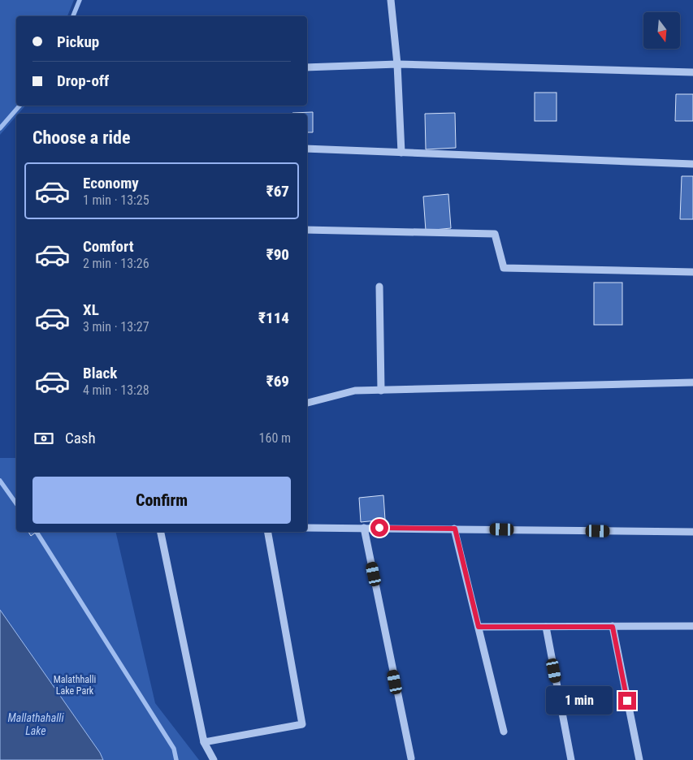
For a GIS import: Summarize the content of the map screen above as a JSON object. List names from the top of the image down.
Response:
{
  "water": ["Mallathahalli Lake"],
  "parks": ["Malathhalli Lake Park"],
  "north": "bottom",
  "page": {
    "banner": ["Pickup", "Drop-off"],
    "heading": "Choose a ride",
    "list": [
      {
        "name": "Economy",
        "note": "1 min · 13:25",
        "value": "₹67"
      },
      {
        "name": "Comfort",
        "note": "2 min · 13:26",
        "value": "₹90"
      },
      {
        "name": "XL",
        "note": "3 min · 13:27",
        "value": "₹114"
      },
      {
        "name": "Black",
        "note": "4 min · 13:28",
        "value": "₹69"
      }
    ],
    "pay": ["Cash", "160 m"],
    "buttons": "Confirm",
    "bubble": "1 min"
  }
}
